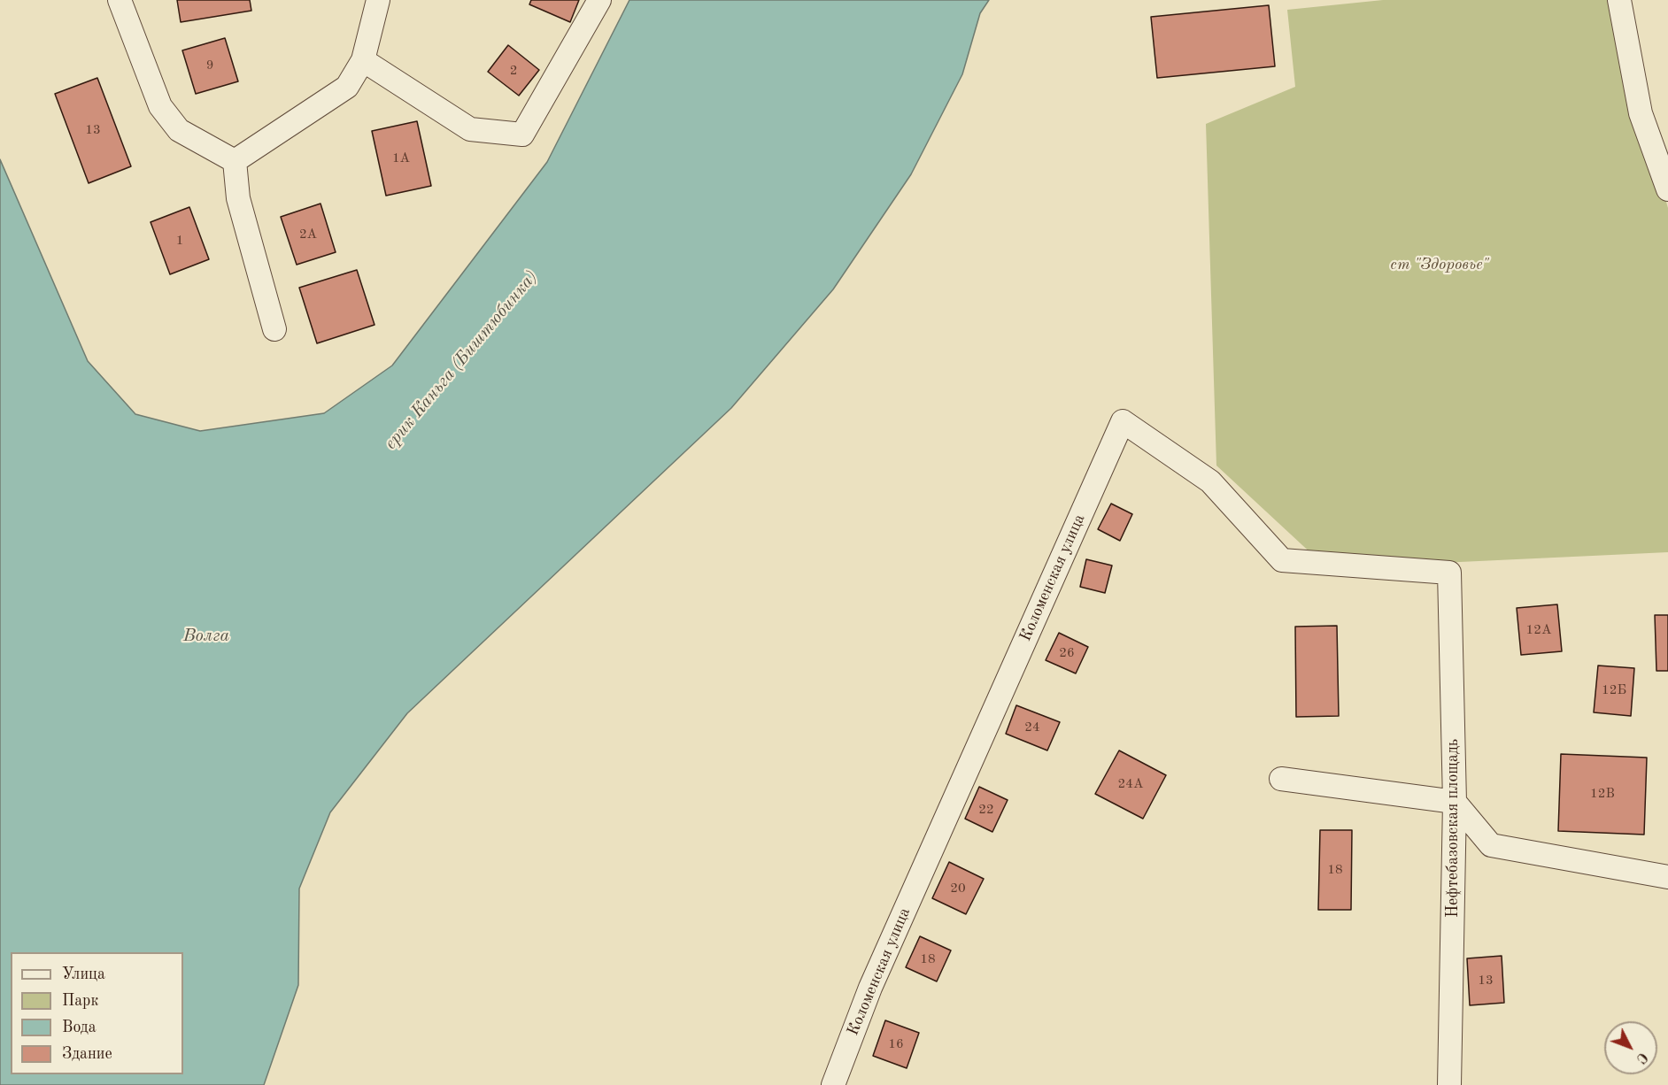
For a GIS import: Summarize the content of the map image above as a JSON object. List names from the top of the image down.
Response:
{
  "streets": {
    "street": ["Коломенская улица", "Нефтебазовская площадь"]
  },
  "crossings": [
    ["Коломенская улица", "Нефтебазовская площадь"]
  ],
  "water": ["ерик Каньга (Биштюбинка)", "Волга"],
  "parks": ["ст \"Здоровье\""],
  "house_numbers": [
    "9",
    "2",
    "13",
    "1А",
    "2А",
    "1",
    "12А",
    "26",
    "12Б",
    "24",
    "24А",
    "12В",
    "22",
    "18",
    "20",
    "18",
    "13",
    "16"
  ],
  "legend": [
    "Улица",
    "Парк",
    "Вода",
    "Здание"
  ],
  "north": "bottom right"
}
